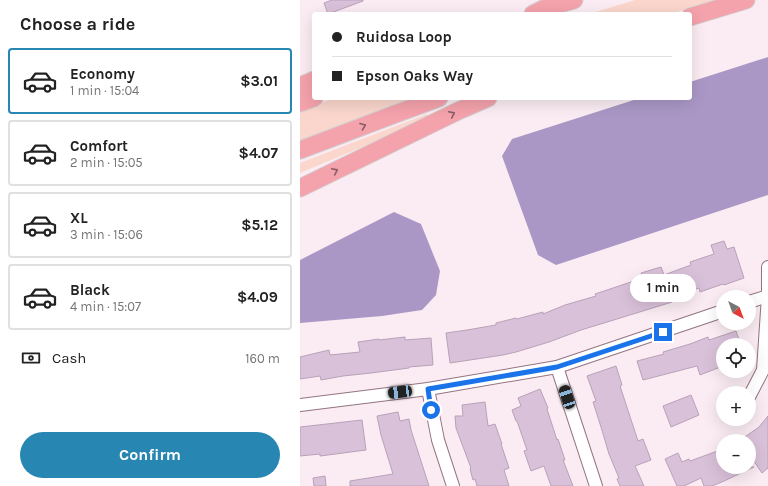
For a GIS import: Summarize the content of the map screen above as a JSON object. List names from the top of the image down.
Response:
{
  "north": "bottom right",
  "page": {
    "heading": "Choose a ride",
    "banner": ["Ruidosa Loop", "Epson Oaks Way"],
    "list": [
      {
        "name": "Economy",
        "note": "1 min · 15:04",
        "value": "$3.01"
      },
      {
        "name": "Comfort",
        "note": "2 min · 15:05",
        "value": "$4.07"
      },
      {
        "name": "XL",
        "note": "3 min · 15:06",
        "value": "$5.12"
      },
      {
        "name": "Black",
        "note": "4 min · 15:07",
        "value": "$4.09"
      }
    ],
    "bubble": "1 min",
    "map_buttons": ["+", "−"],
    "pay": ["Cash", "160 m"],
    "buttons": "Confirm"
  }
}
